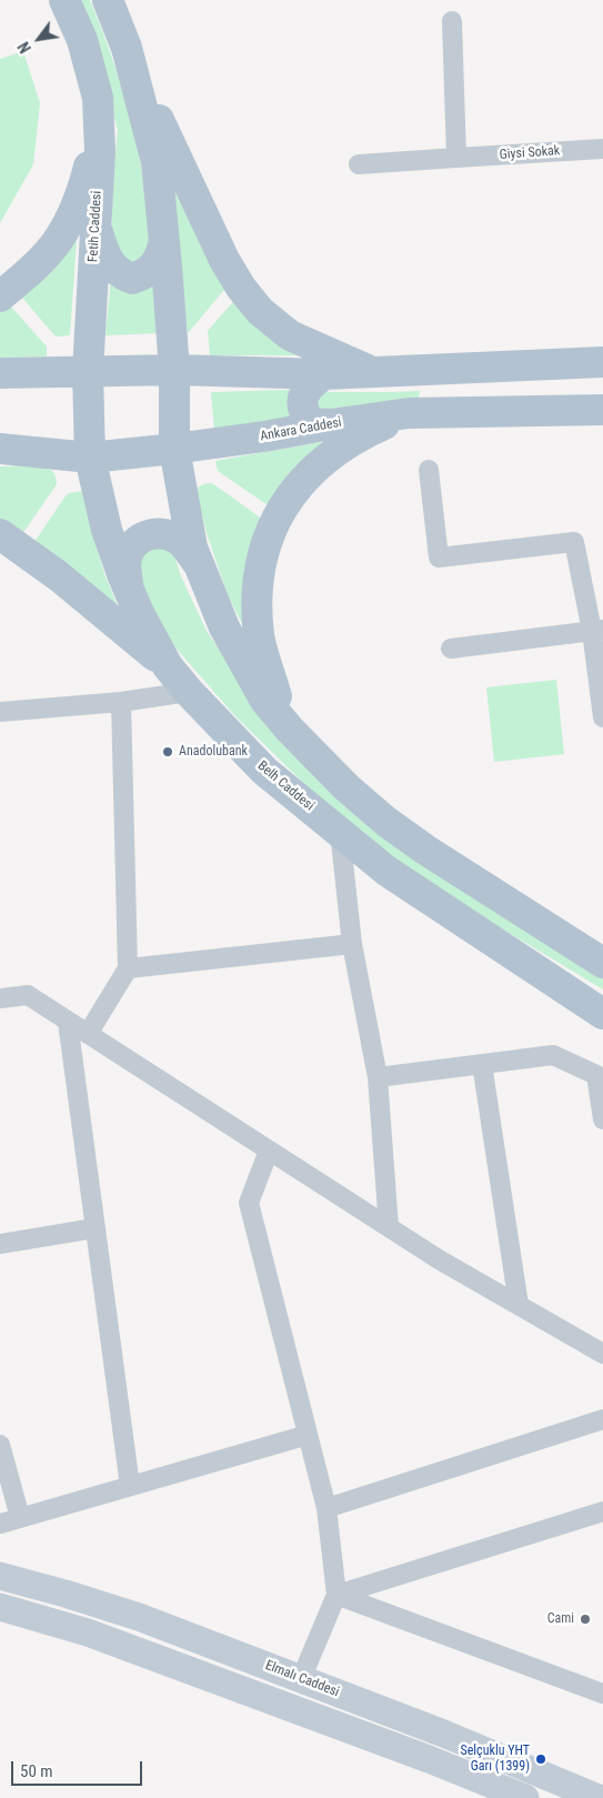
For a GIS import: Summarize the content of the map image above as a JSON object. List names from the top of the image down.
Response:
{
  "streets": {
    "main road": [
      "Fetih Caddesi",
      "Ankara Caddesi",
      "Belh Caddesi",
      "Elmalı Caddesi"
    ],
    "street": ["Giysi Sokak"]
  },
  "crossings": [
    ["Fetih Caddesi", "Ankara Caddesi"],
    ["Fetih Caddesi", "Belh Caddesi"],
    ["Ankara Caddesi", "Belh Caddesi"]
  ],
  "places": ["Anadolubank", "Cami", "Selçuklu YHT Garı (1399)"],
  "scale_bar": "50 m",
  "north": "bottom left"
}
